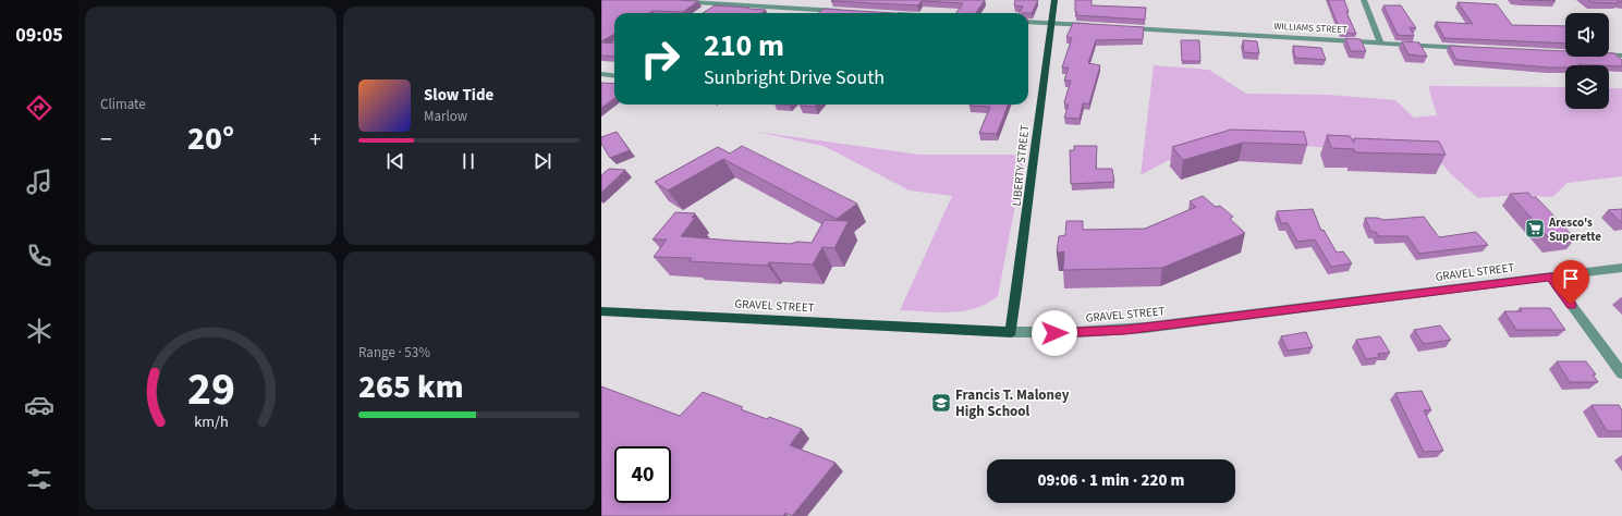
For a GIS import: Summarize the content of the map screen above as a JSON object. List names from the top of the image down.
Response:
{
  "streets": {
    "main road": ["LIBERTY STREET", "GRAVEL STREET"],
    "street": ["WILLIAMS STREET"]
  },
  "crossings": [
    ["LIBERTY STREET", "GRAVEL STREET"]
  ],
  "places": {
    "supermarket": ["Aresco's Superette"],
    "school or university": ["Francis T. Maloney High School"]
  },
  "page": {
    "tabs": "09:05",
    "tile": [
      "Climate",
      ["Range · 53%", "265 km"]
    ],
    "turn": ["210 m", "Sunbright Drive South"],
    "song": ["Slow Tide", "Marlow"],
    "heat": ["−", "20°", "+"],
    "limit": "40",
    "trip": "09:06 · 1 min · 220 m",
    "gauge": ["29", "km/h"]
  }
}
